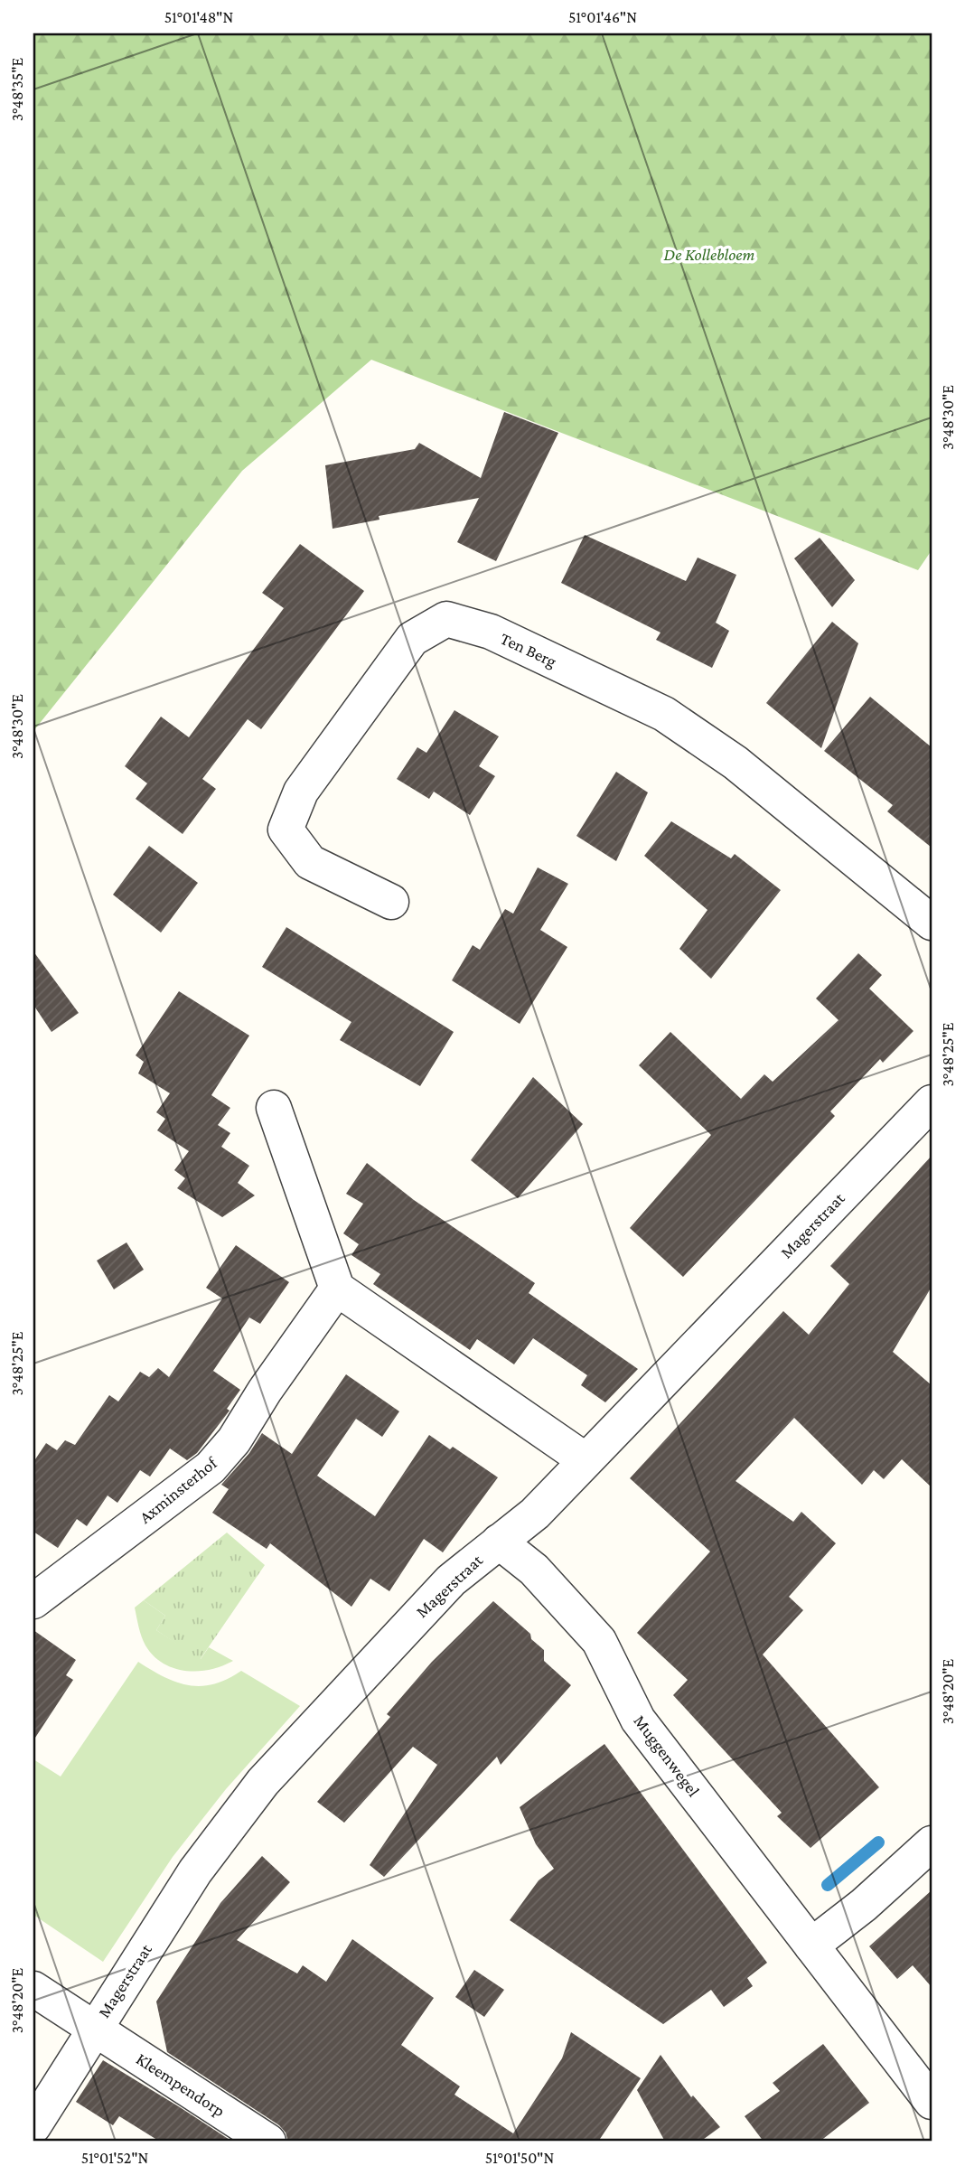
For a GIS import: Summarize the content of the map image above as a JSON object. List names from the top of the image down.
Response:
{
  "streets": {
    "street": [
      "Ten Berg",
      "Magerstraat",
      "Axminsterhof",
      "Muggenwegel",
      "Kleempendorp"
    ]
  },
  "crossings": [
    ["Magerstraat", "Muggenwegel"],
    ["Magerstraat", "Kleempendorp"]
  ],
  "parks": ["De Kollebloem"],
  "coordinates": [
    "51°01'48\"N",
    "51°01'46\"N",
    "3°48'35\"E",
    "3°48'30\"E",
    "3°48'25\"E",
    "3°48'20\"E",
    "51°01'52\"N",
    "51°01'50\"N"
  ]
}
